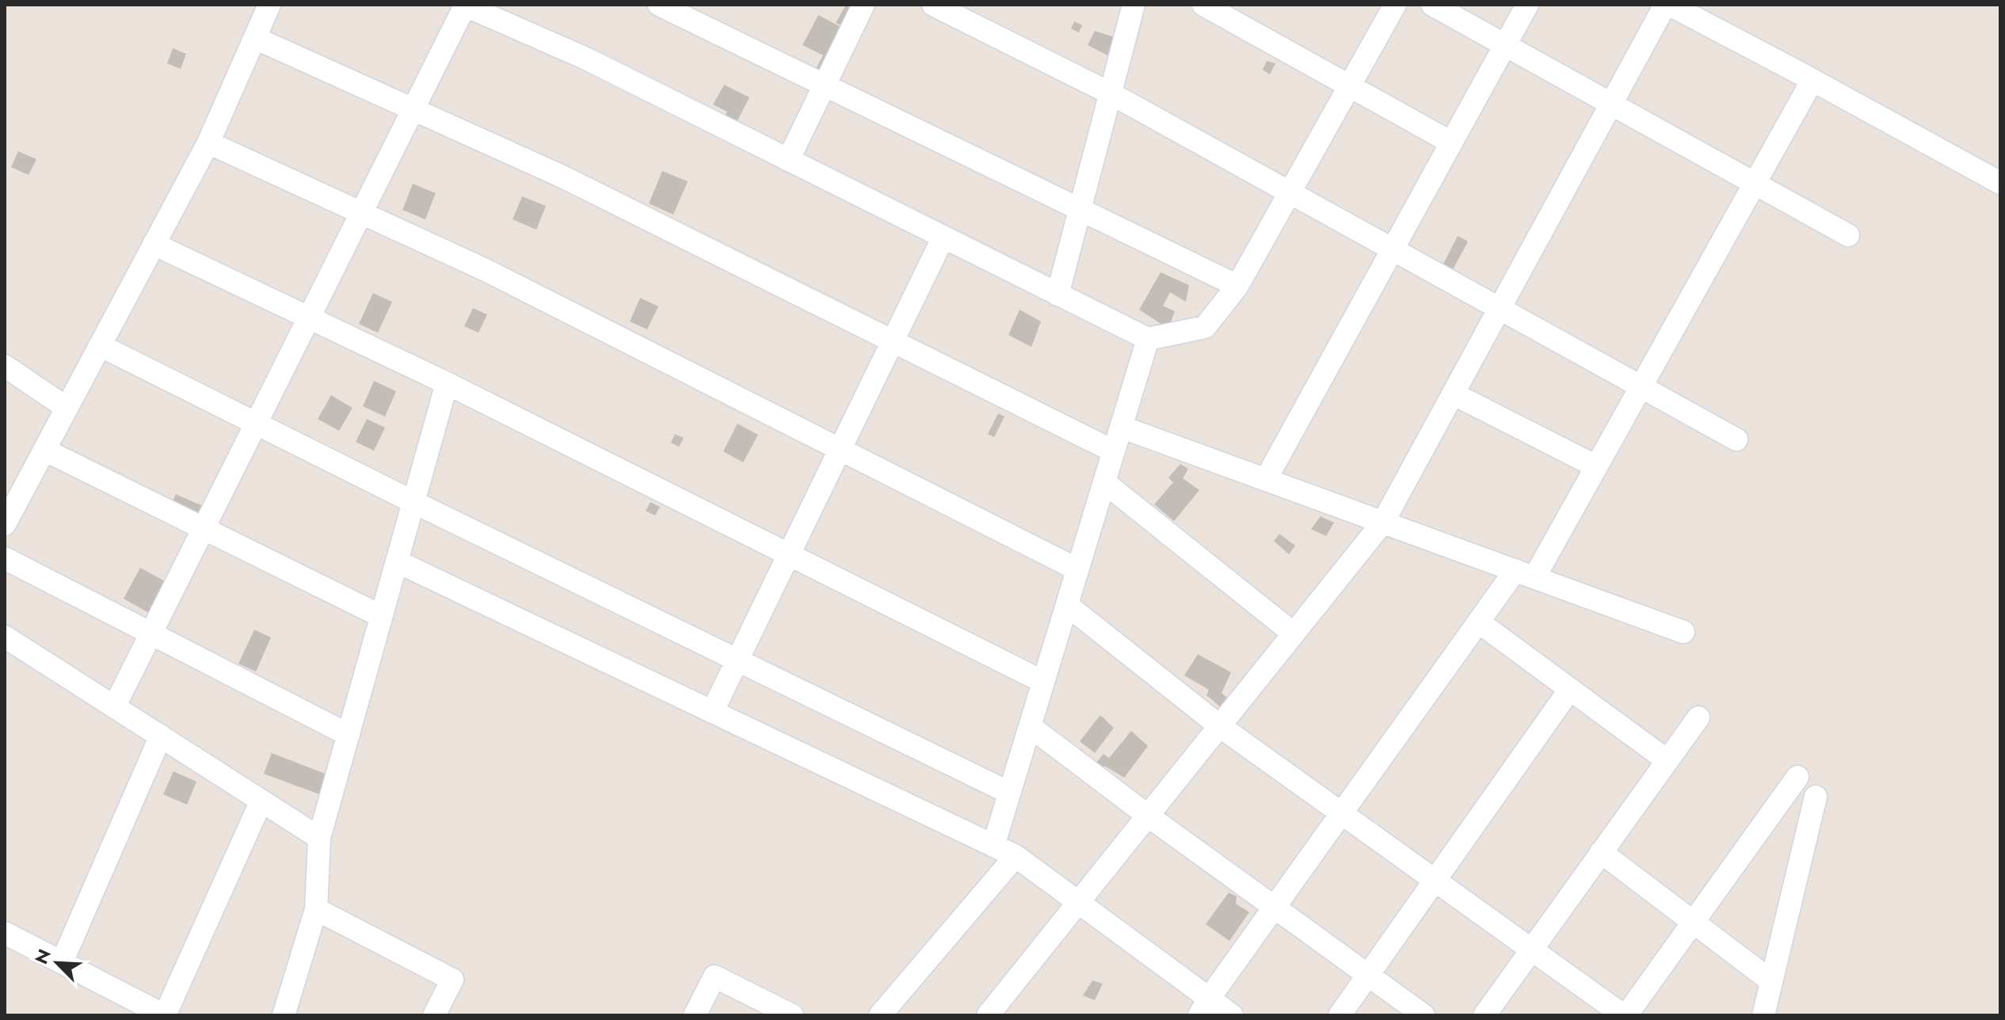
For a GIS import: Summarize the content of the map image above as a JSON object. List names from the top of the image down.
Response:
{
  "north": "top left"
}
